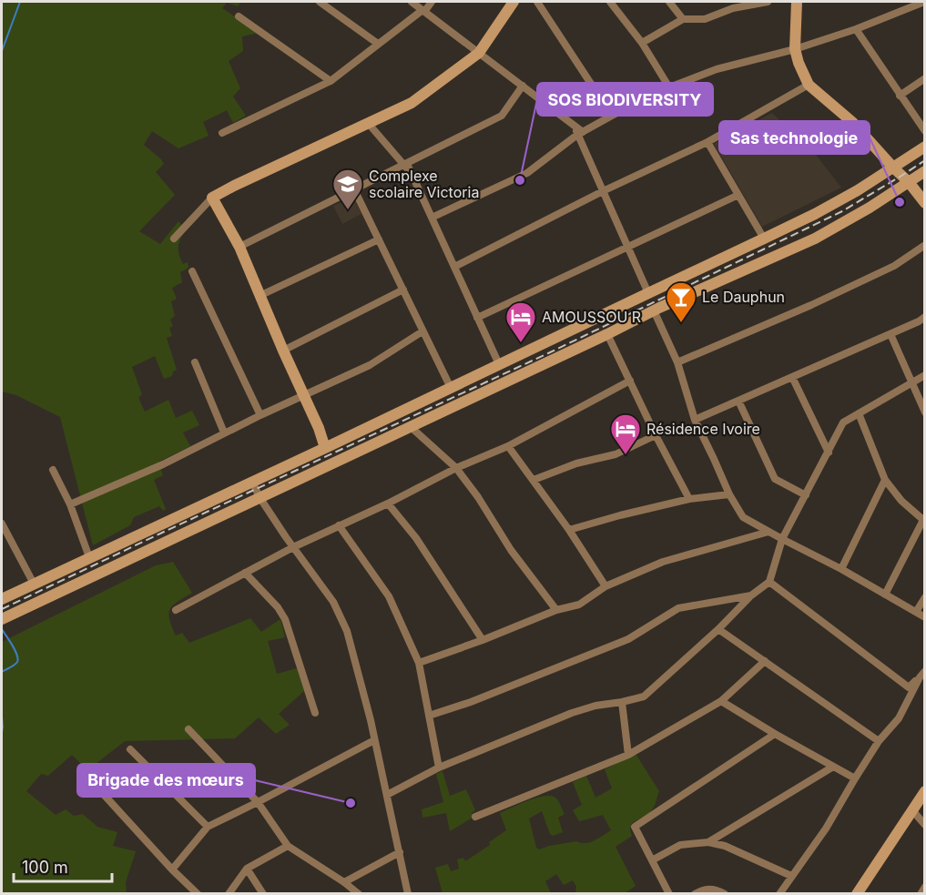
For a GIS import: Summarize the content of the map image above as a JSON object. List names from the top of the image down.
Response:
{
  "places": {
    "other": ["SOS BIODIVERSITY", "Sas technologie", "Brigade des mœurs"],
    "school or university": ["Complexe scolaire Victoria"],
    "bar": ["Le Dauphun"],
    "hotel": ["AMOUSSOU R", "Résidence Ivoire"]
  },
  "scale_bar": "100 m"
}
